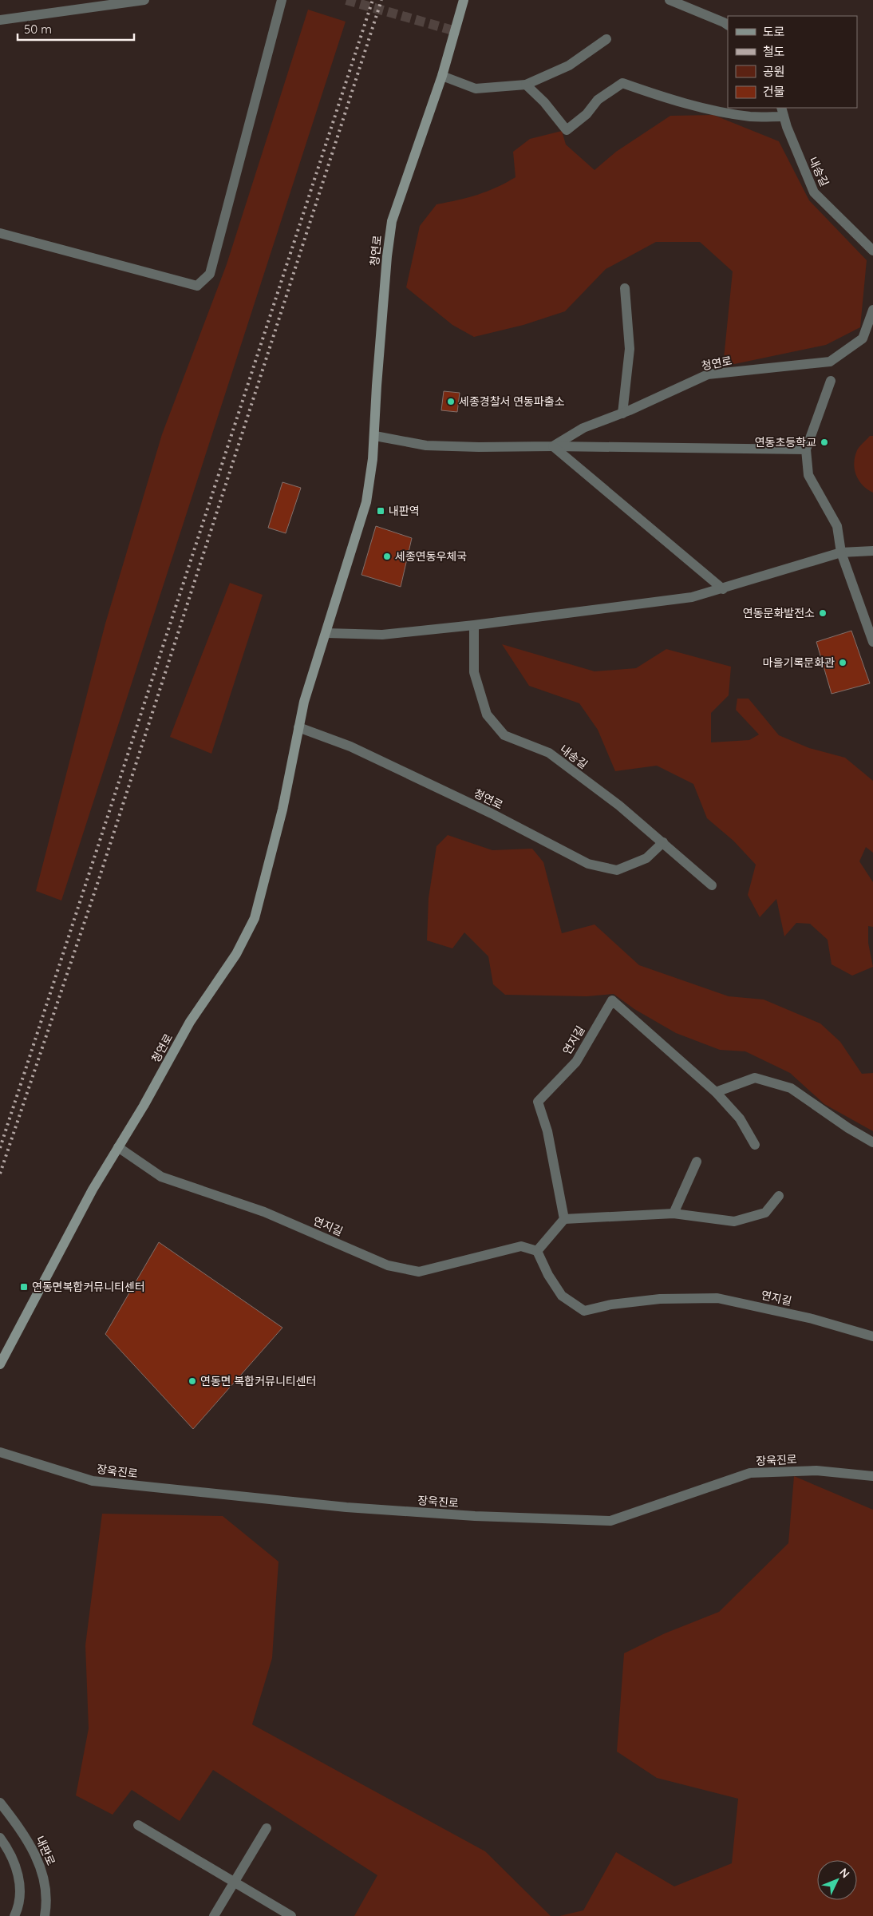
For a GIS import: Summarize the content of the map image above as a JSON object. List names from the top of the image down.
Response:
{
  "streets": {
    "main road": ["청연로"],
    "street": [
      "내송길",
      "연지길",
      "장욱진로",
      "내판로"
    ]
  },
  "crossings": [
    ["내송길", "청연로"],
    ["청연로", "연지길"]
  ],
  "places": {
    "other": [
      "세종경찰서 연동파출소",
      "연동초등학교",
      "세종연동우체국",
      "연동문화발전소",
      "마을기록문화관",
      "연동면 복합커뮤니티센터"
    ],
    "transit": ["내판역", "연동면복합커뮤니티센터"]
  },
  "legend": [
    "도로",
    "철도",
    "공원",
    "건물"
  ],
  "scale_bar": "50 m",
  "north": "top right"
}
